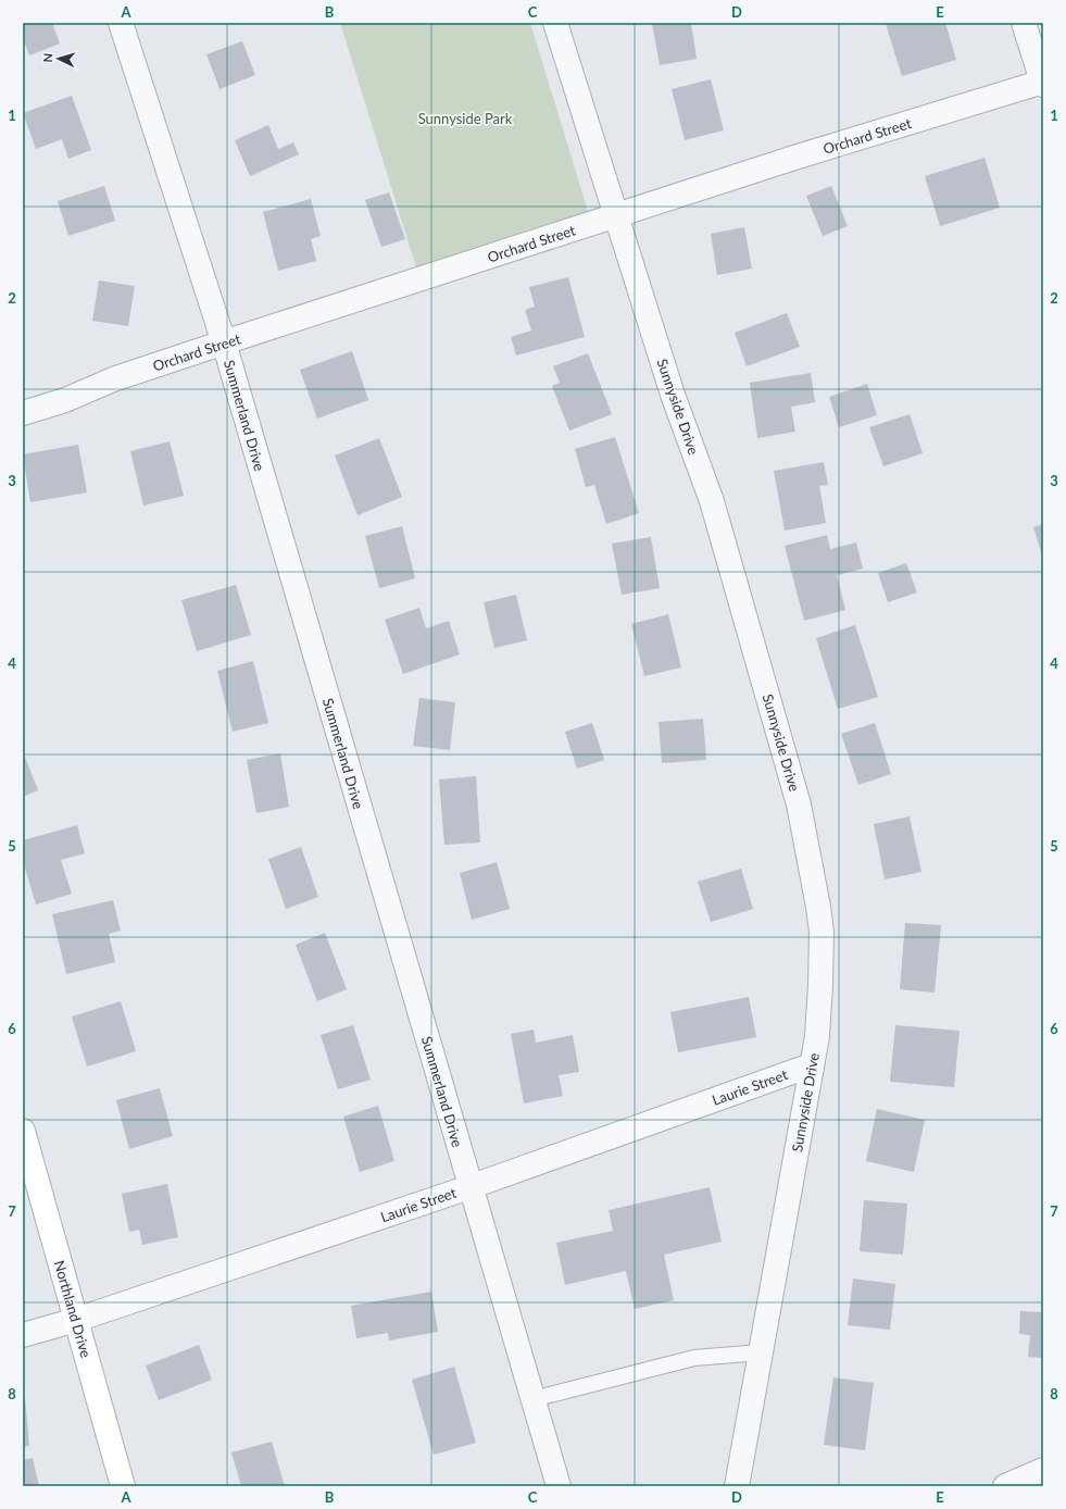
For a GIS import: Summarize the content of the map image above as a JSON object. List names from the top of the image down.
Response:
{
  "streets": {
    "street": [
      "Orchard Street",
      "Sunnyside Drive",
      "Summerland Drive",
      "Laurie Street",
      "Northland Drive"
    ]
  },
  "crossings": [
    ["Orchard Street", "Sunnyside Drive"],
    ["Orchard Street", "Summerland Drive"],
    ["Sunnyside Drive", "Laurie Street"],
    ["Summerland Drive", "Laurie Street"],
    ["Laurie Street", "Northland Drive"]
  ],
  "parks": ["Sunnyside Park"],
  "north": "left",
  "grid": {
    "columns": [
      "A",
      "B",
      "C",
      "D",
      "E"
    ],
    "rows": [
      "1",
      "2",
      "3",
      "4",
      "5",
      "6",
      "7",
      "8"
    ]
  }
}
